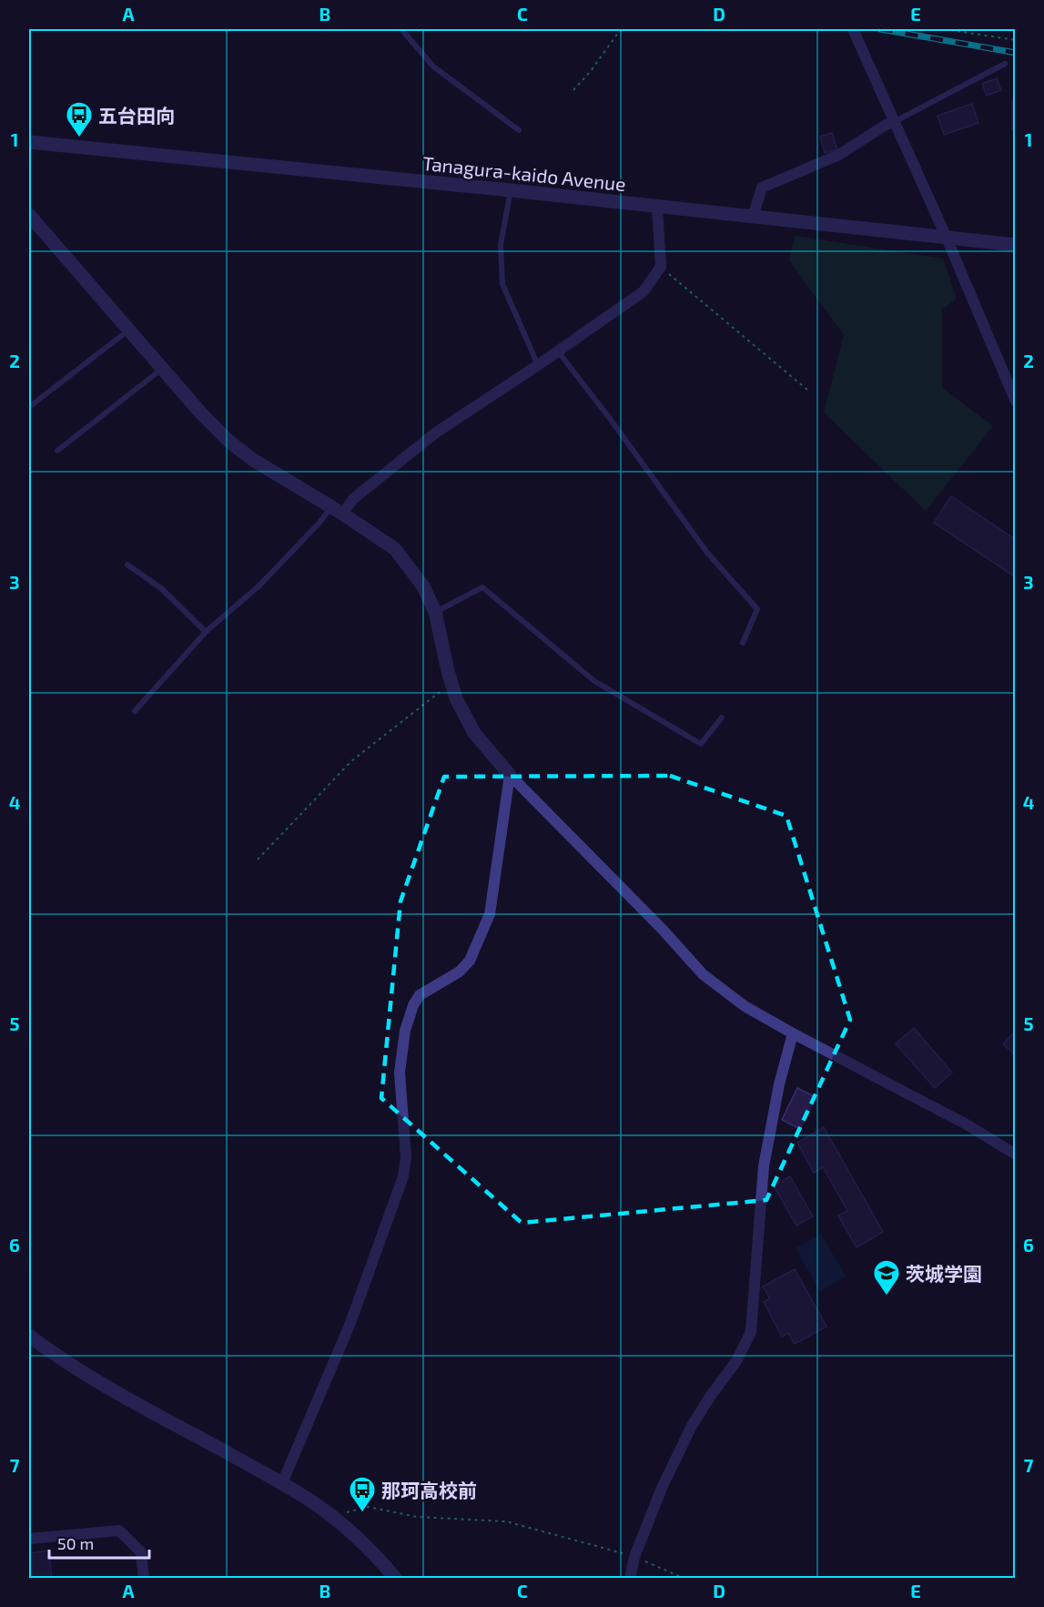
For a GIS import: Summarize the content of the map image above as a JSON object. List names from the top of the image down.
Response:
{
  "streets": {
    "street": ["Tanagura-kaido Avenue"]
  },
  "places": {
    "bus stop": ["五台田向", "那珂高校前"],
    "school or university": ["茨城学園"]
  },
  "scale_bar": "50 m",
  "grid": {
    "columns": [
      "A",
      "B",
      "C",
      "D",
      "E"
    ],
    "rows": [
      "1",
      "2",
      "3",
      "4",
      "5",
      "6",
      "7"
    ]
  }
}
